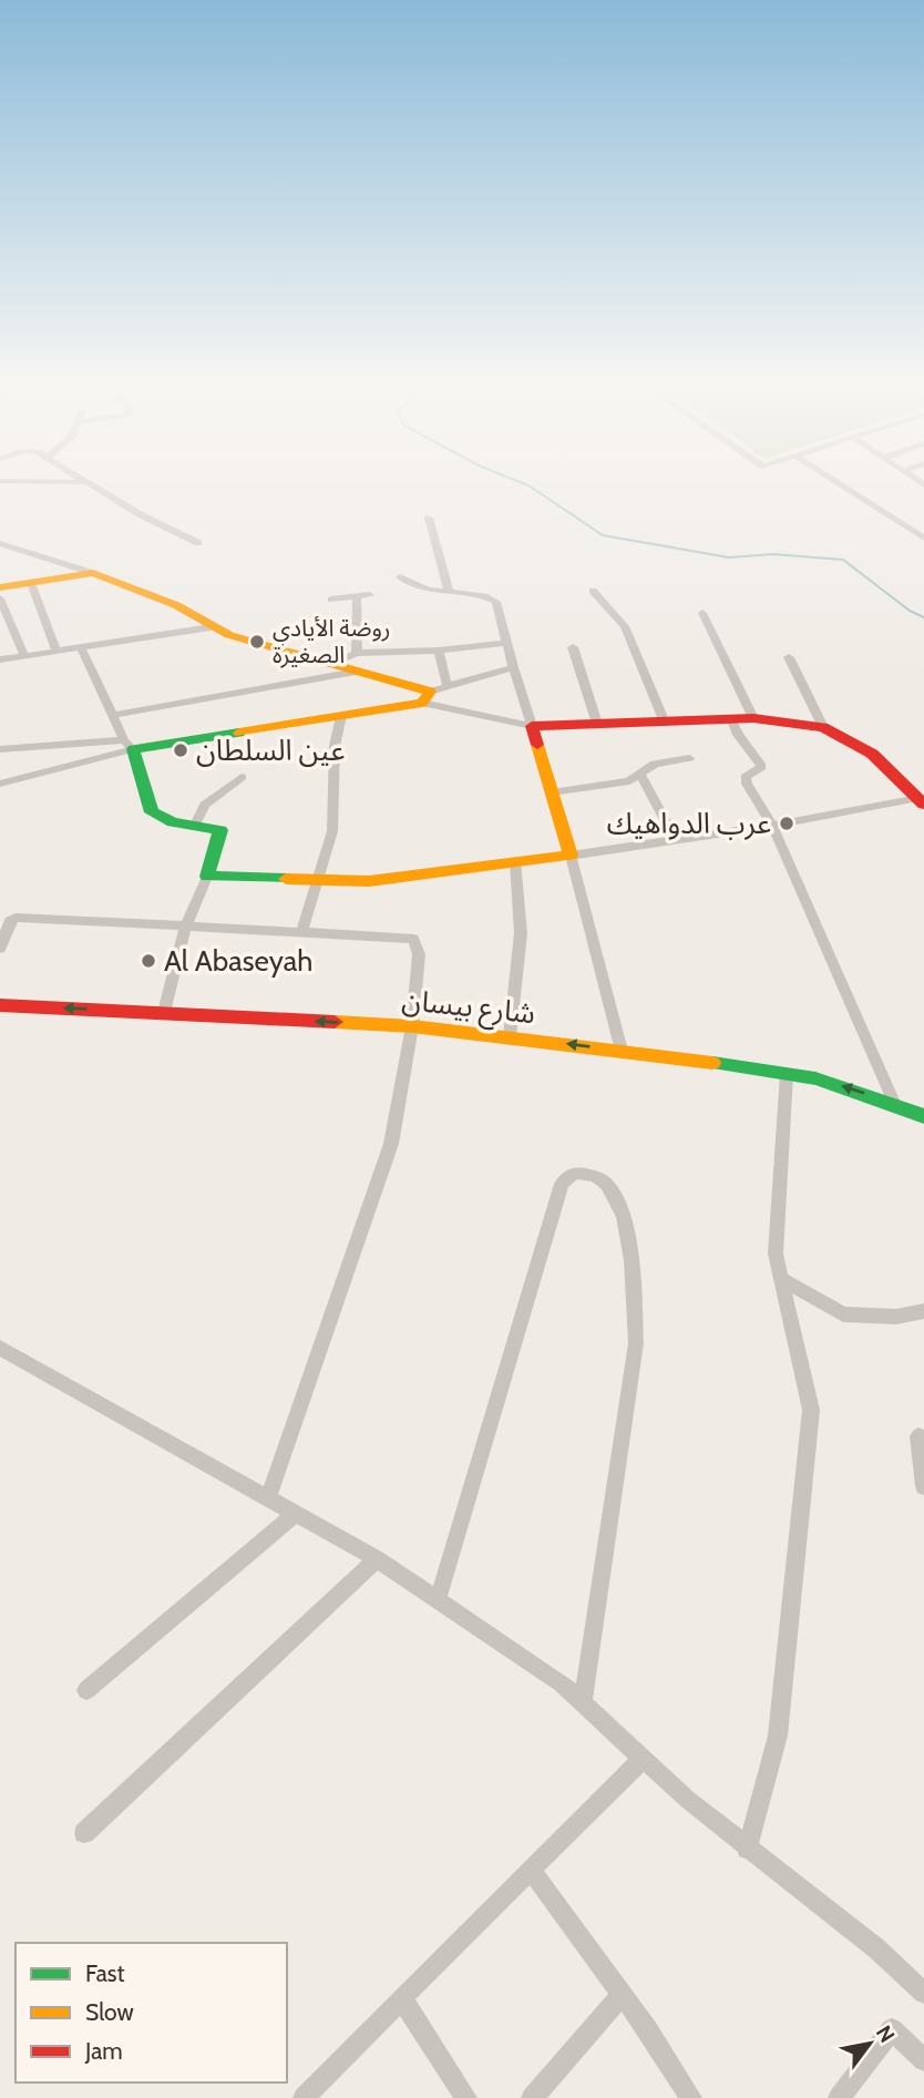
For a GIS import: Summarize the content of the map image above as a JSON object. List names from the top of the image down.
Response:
{
  "streets": {
    "street": ["شارع بيسان"]
  },
  "places": [
    "روضة الأيادي الصغيرة",
    "عين السلطان",
    "عرب الدواهيك",
    "Al Abaseyah"
  ],
  "legend": ["Fast", "Slow", "Jam"],
  "north": "top right"
}
